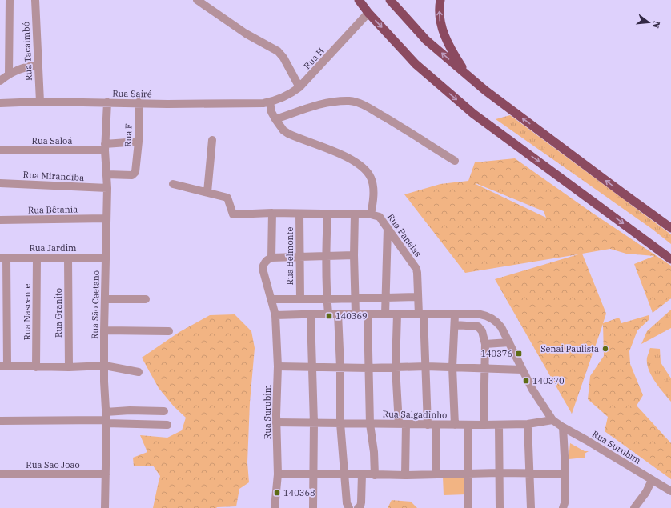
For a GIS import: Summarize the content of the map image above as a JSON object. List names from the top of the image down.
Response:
{
  "streets": {
    "street": [
      "Rua Tacaimbó",
      "Rua H",
      "Rua Sairé",
      "Rua F",
      "Rua Saloá",
      "Rua Mirandiba",
      "Rua Bêtania",
      "Rua Panelas",
      "Rua Jardim",
      "Rua Belmonte",
      "Rua São Caetano",
      "Rua Nascente",
      "Rua Granito",
      "Rua Surubim",
      "Rua Salgadinho",
      "Rua São João"
    ]
  },
  "crossings": [
    ["Rua Tacaimbó", "Rua Sairé"],
    ["Rua H", "Rua Sairé"],
    ["Rua Sairé", "Rua F"],
    ["Rua Sairé", "Rua São Caetano"],
    ["Rua F", "Rua Saloá"],
    ["Rua F", "Rua São Caetano"],
    ["Rua Saloá", "Rua São Caetano"],
    ["Rua Mirandiba", "Rua São Caetano"],
    ["Rua Bêtania", "Rua São Caetano"],
    ["Rua Panelas", "Rua Belmonte"],
    ["Rua Panelas", "Rua Salgadinho"],
    ["Rua Jardim", "Rua São Caetano"],
    ["Rua Jardim", "Rua Nascente"],
    ["Rua Jardim", "Rua Granito"],
    ["Rua São Caetano", "Rua São João"],
    ["Rua Surubim", "Rua Salgadinho"]
  ],
  "places": {
    "transit": [
      "140369",
      "140376",
      "140370",
      "140368"
    ],
    "other": ["Senai Paulista"]
  },
  "north": "right"
}
